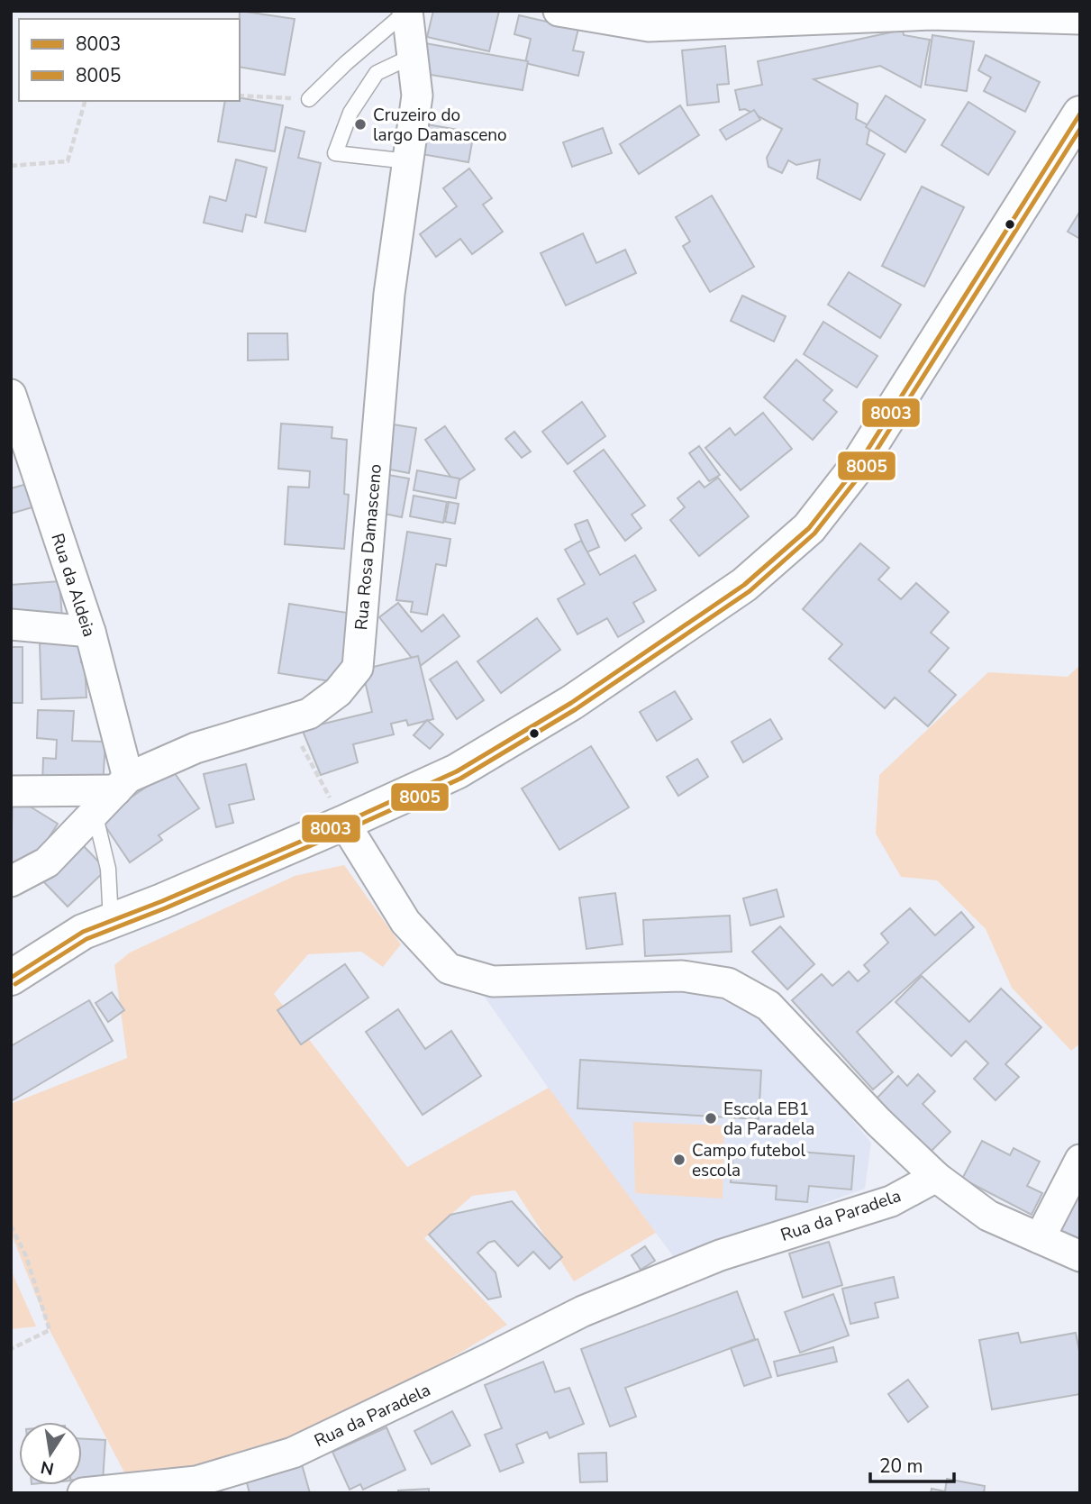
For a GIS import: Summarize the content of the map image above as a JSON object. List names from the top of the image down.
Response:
{
  "streets": {
    "street": ["Rua Rosa Damasceno", "Rua da Aldeia", "Rua da Paradela"]
  },
  "crossings": [
    ["Rua Rosa Damasceno", "Rua da Aldeia"]
  ],
  "places": ["Cruzeiro do largo Damasceno", "Escola EB1 da Paradela", "Campo futebol escola"],
  "lines": ["transit line 8003", "transit line 8005"],
  "legend": ["8003", "8005"],
  "scale_bar": "20 m",
  "north": "bottom"
}
